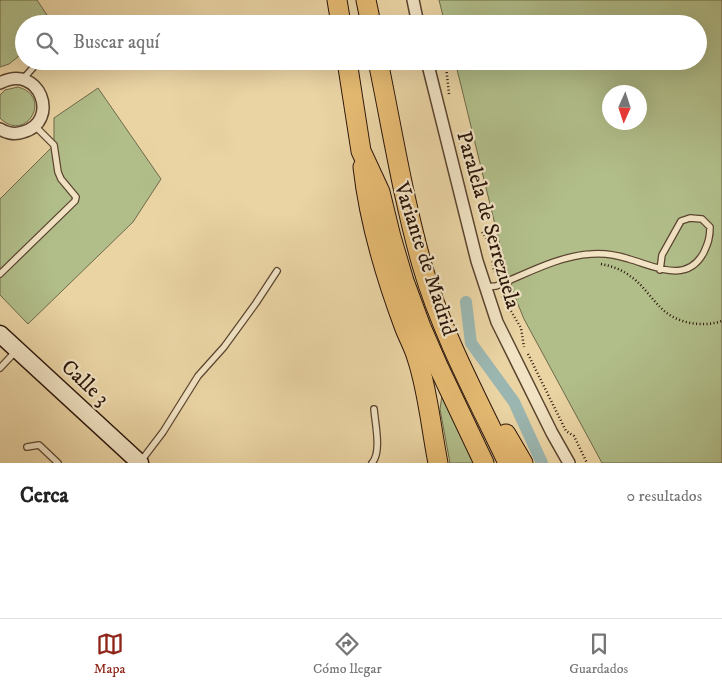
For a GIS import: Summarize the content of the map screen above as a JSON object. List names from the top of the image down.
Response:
{
  "streets": {
    "main road": ["Variante de Madrid", "Calle 3"],
    "street": ["Paralela de Serrezuela"]
  },
  "north": "bottom",
  "page": {
    "search": "Buscar aquí",
    "heading": ["Cerca", "0 resultados"],
    "nav": ["Mapa", "Cómo llegar", "Guardados"]
  }
}
